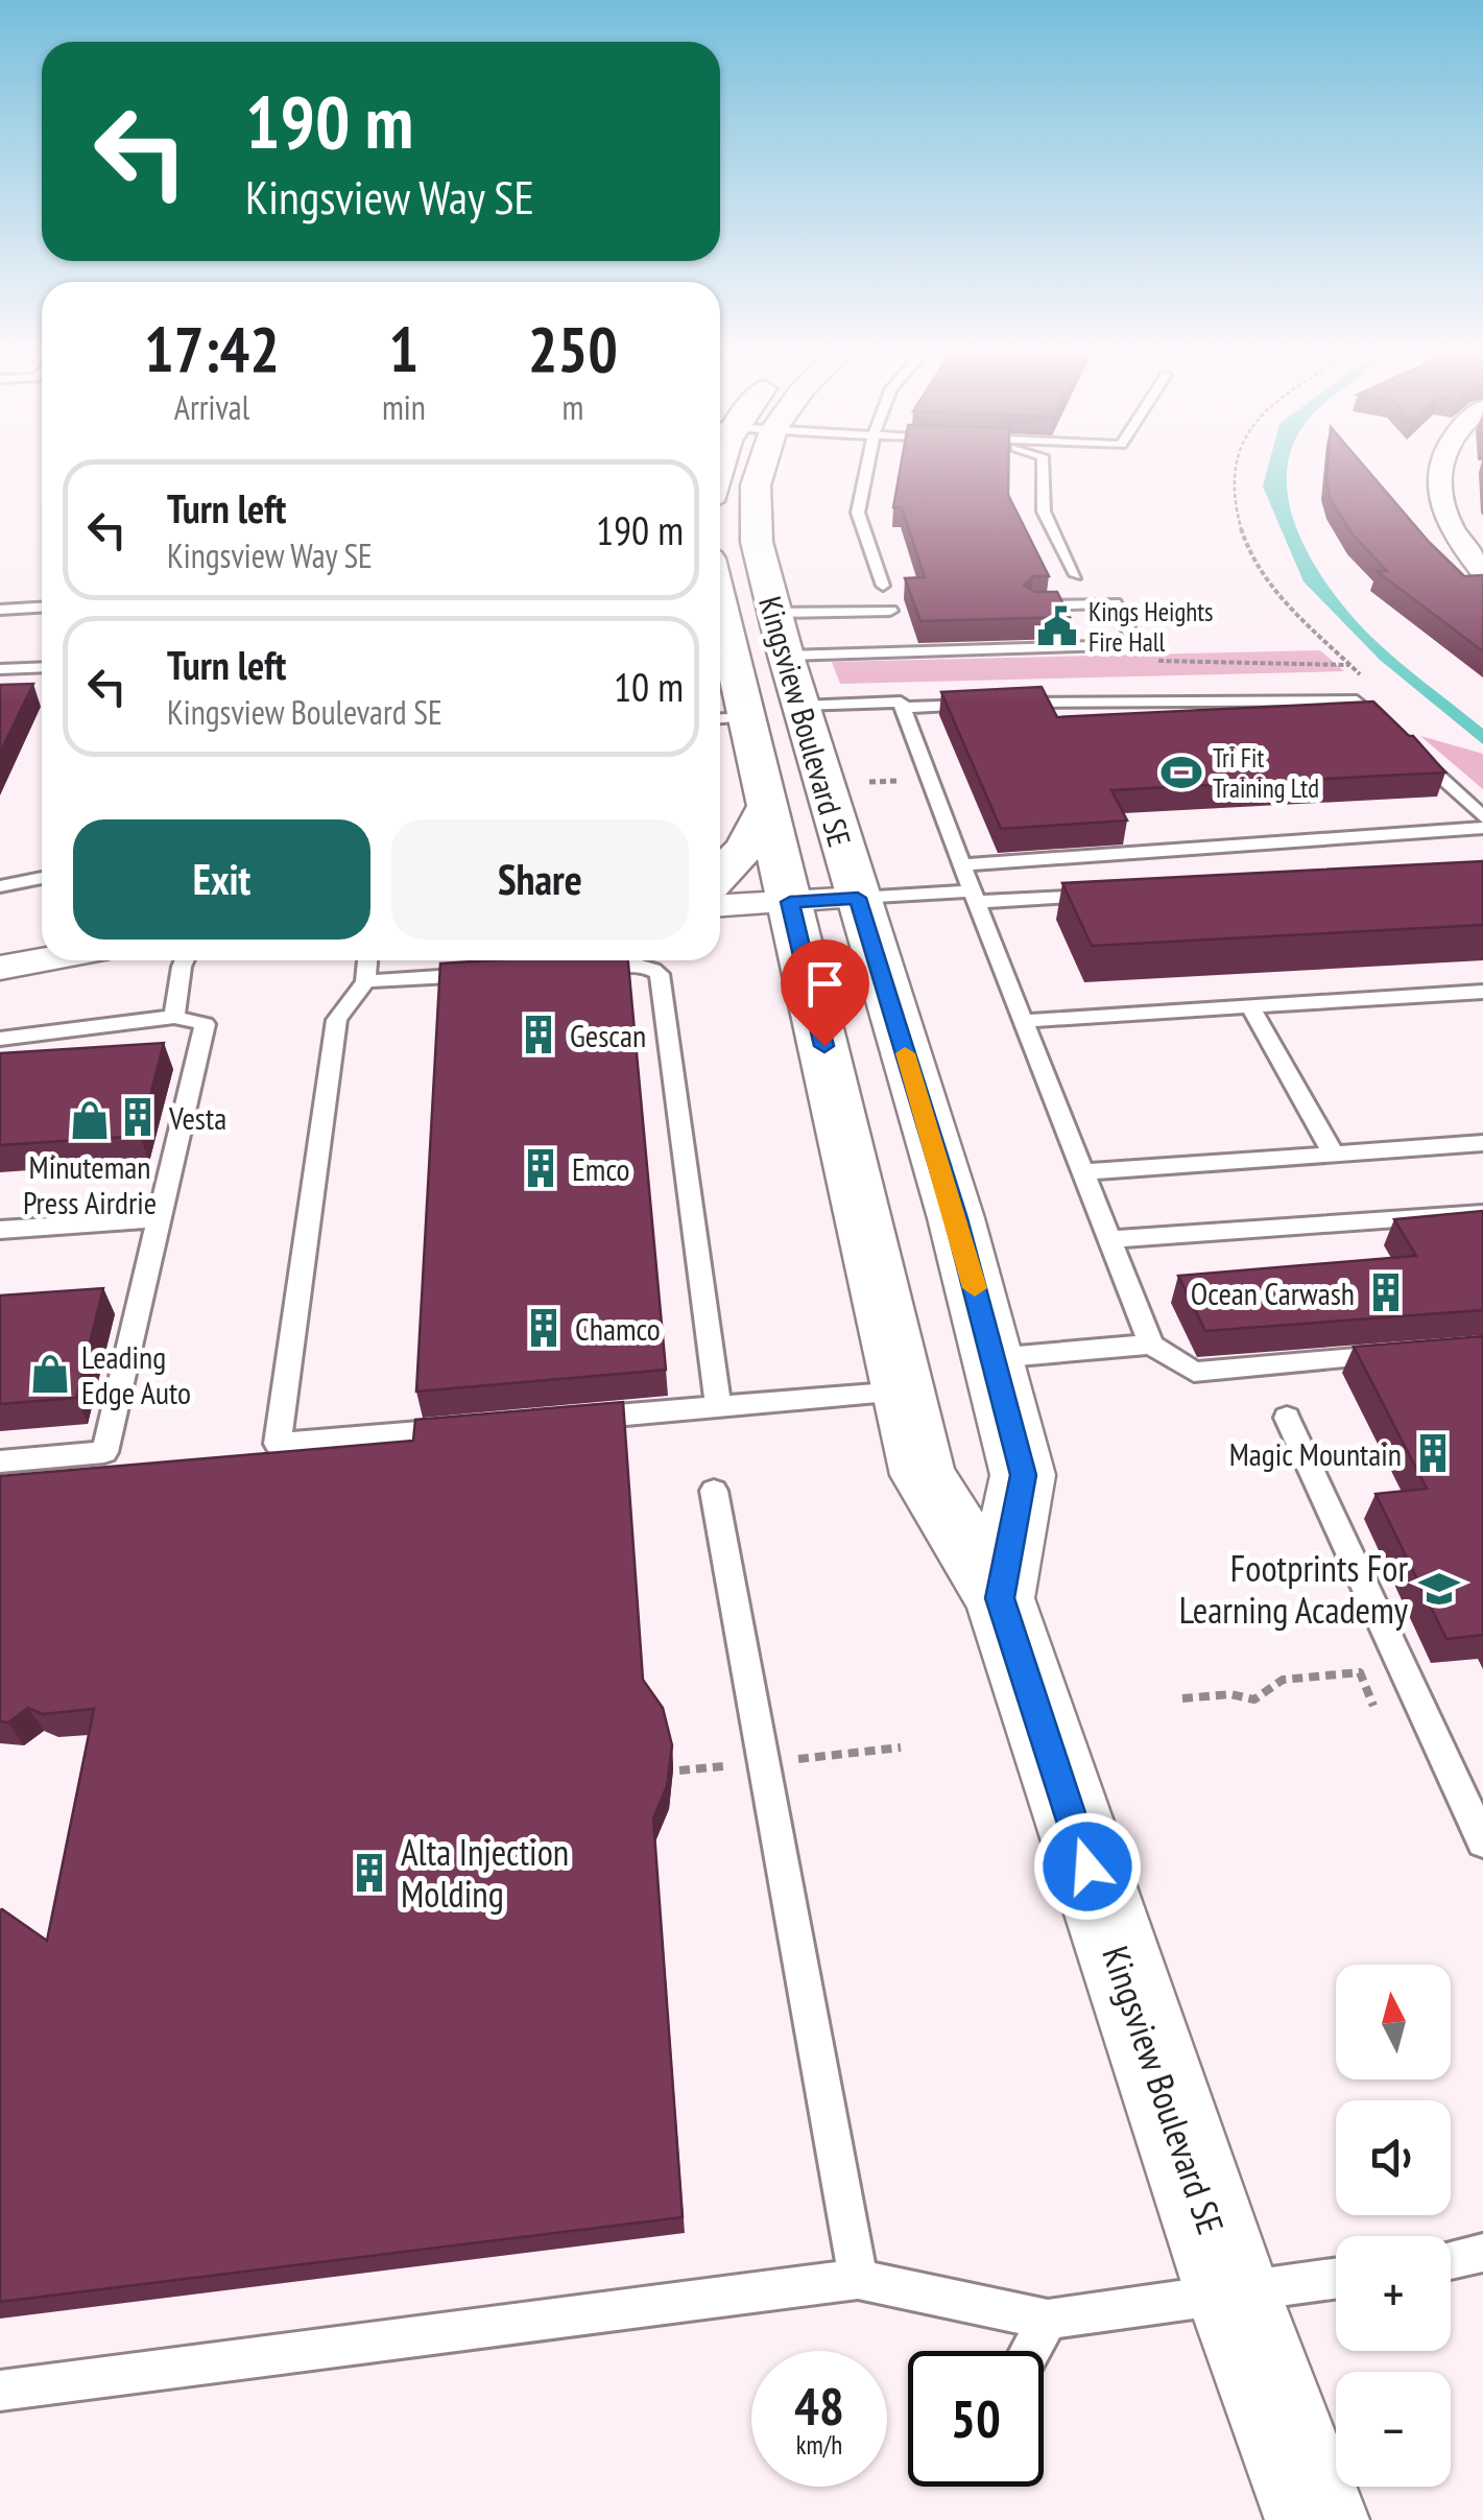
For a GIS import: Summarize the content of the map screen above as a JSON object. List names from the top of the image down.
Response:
{
  "streets": {
    "main road": ["Kingsview Boulevard SE"]
  },
  "places": {
    "public building": ["Kings Heights Fire Hall"],
    "sports": ["Tri Fit Training Ltd"],
    "building": [
      "Gescan",
      "Vesta",
      "Emco",
      "Ocean Carwash",
      "Chamco",
      "Magic Mountain",
      "Alta Injection Molding"
    ],
    "shop": ["Minuteman Press Airdrie", "Leading Edge Auto"],
    "school or university": ["Footprints For Learning Academy"]
  },
  "north": "top",
  "page": {
    "turn": ["190 m", "Kingsview Way SE"],
    "eta": [
      "17:42",
      "Arrival",
      "1",
      "min",
      "250",
      "m"
    ],
    "list": [
      {
        "name": "Turn left",
        "note": "Kingsview Way SE",
        "value": "190 m"
      },
      {
        "name": "Turn left",
        "note": "Kingsview Boulevard SE",
        "value": "10 m"
      }
    ],
    "buttons": ["Exit", "Share"],
    "map_buttons": ["+", "−"],
    "speed": "48 km/h",
    "limit": "50"
  }
}
